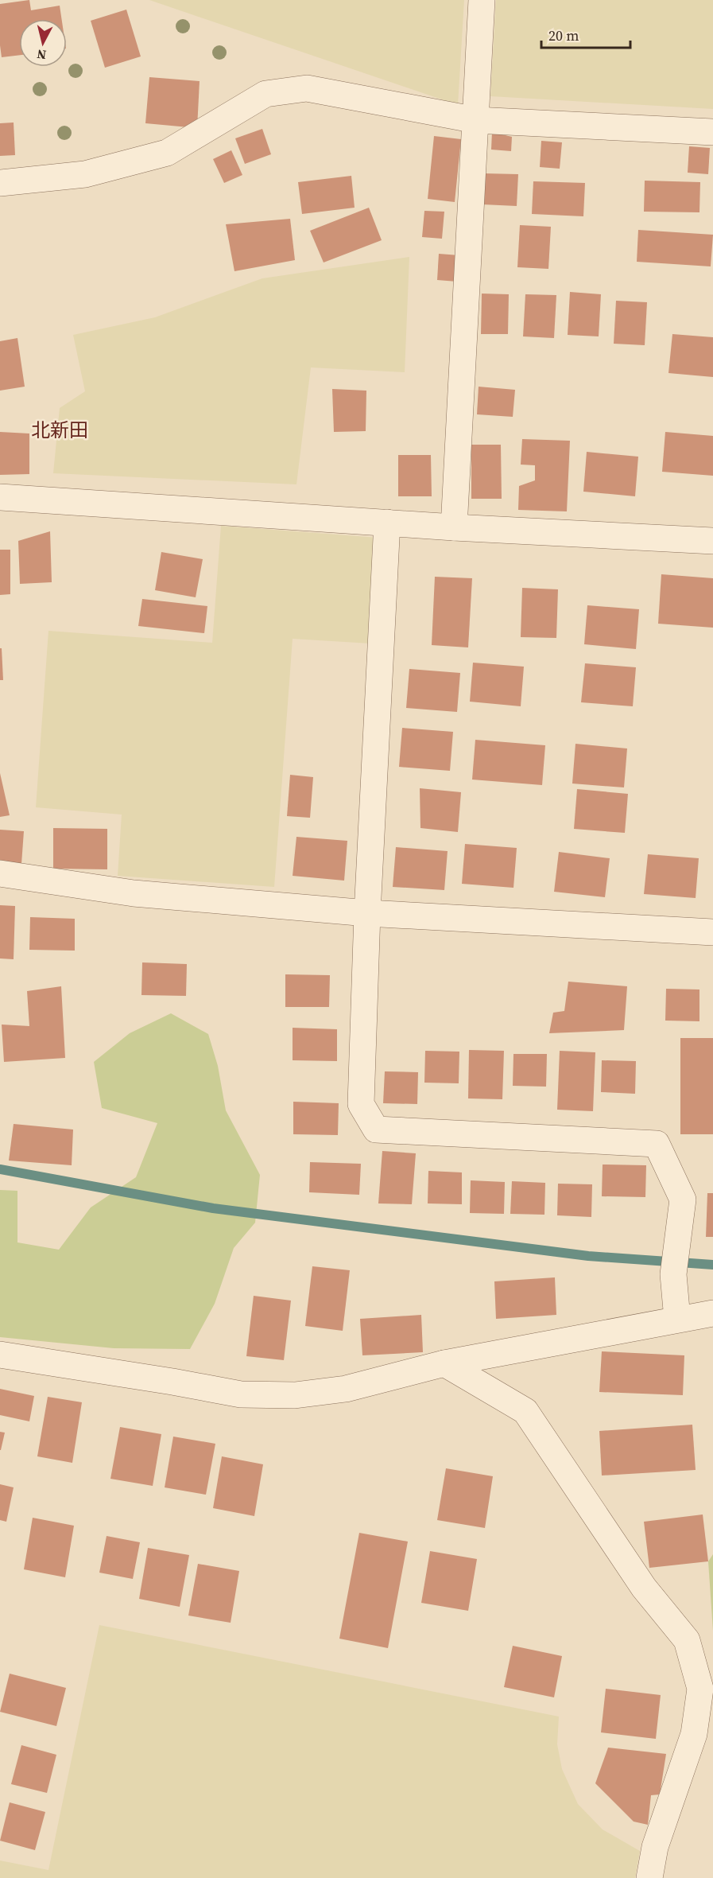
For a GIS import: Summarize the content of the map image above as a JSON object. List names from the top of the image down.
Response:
{
  "districts": ["北新田"],
  "scale_bar": "20 m",
  "north": "bottom"
}
